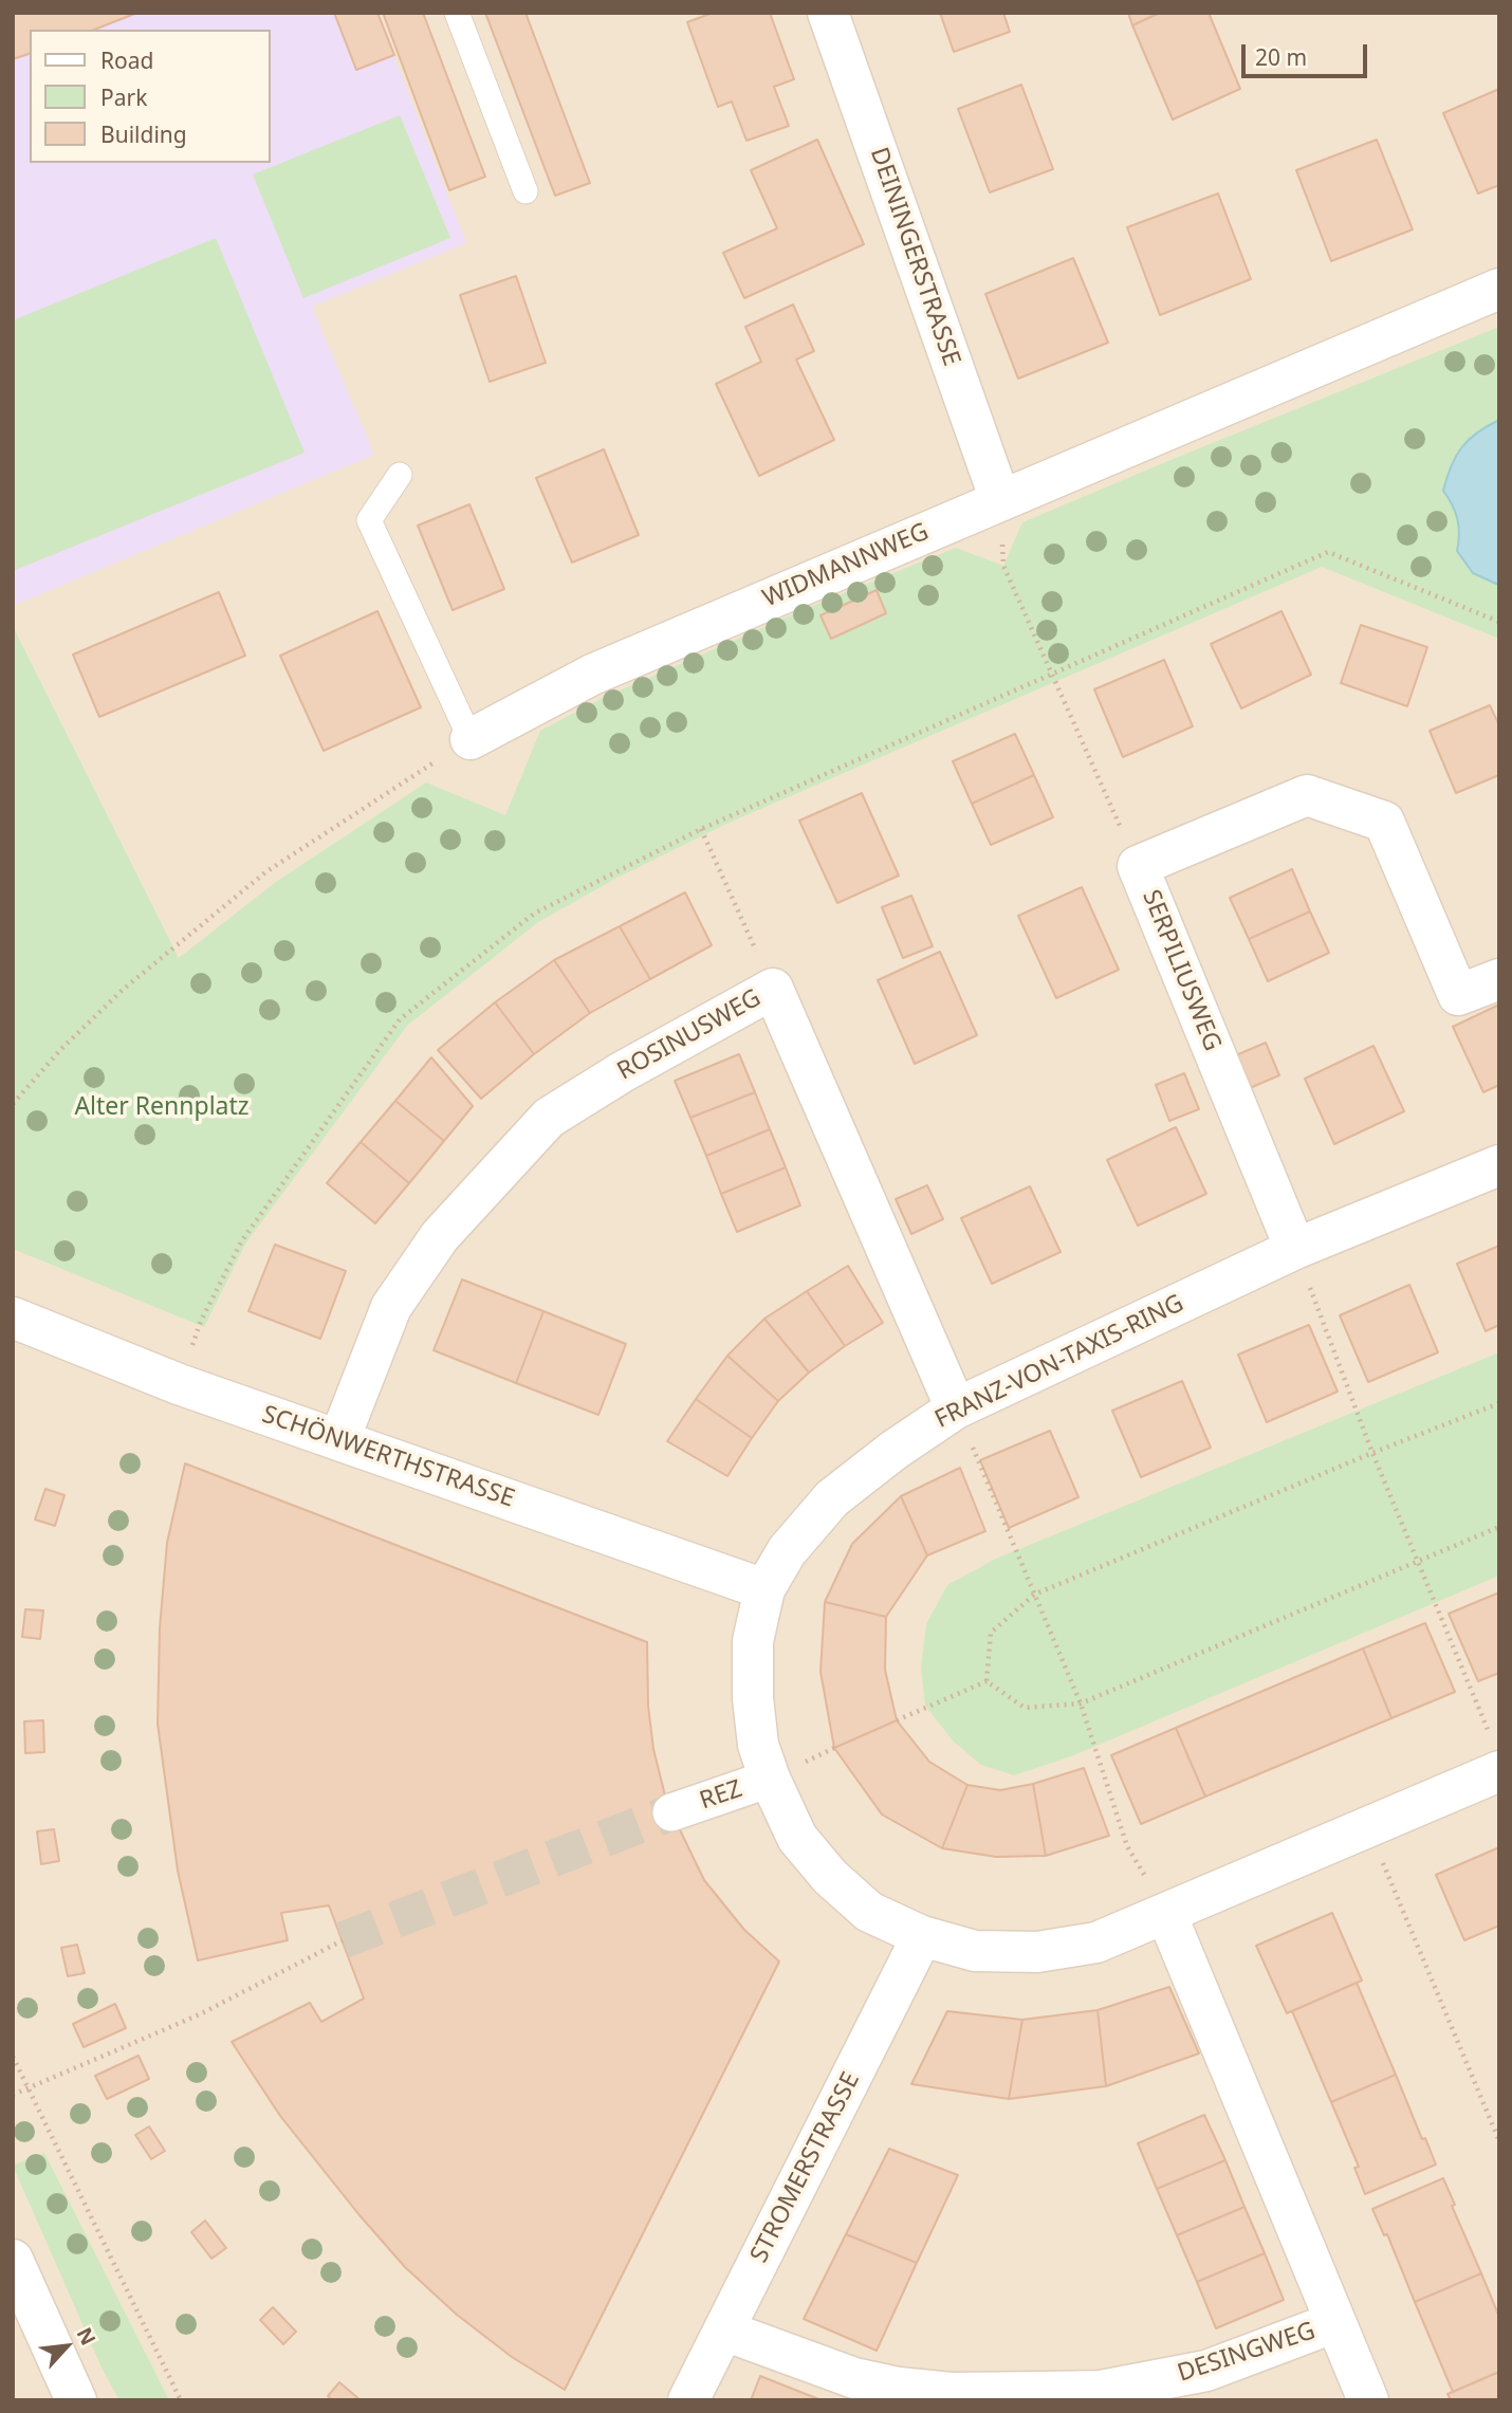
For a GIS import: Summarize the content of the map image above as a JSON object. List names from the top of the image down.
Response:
{
  "streets": {
    "street": [
      "DEININGERSTRASSE",
      "WIDMANNWEG",
      "SERPILIUSWEG",
      "ROSINUSWEG",
      "FRANZ-VON-TAXIS-RING",
      "SCHÖNWERTHSTRASSE",
      "REZ",
      "STROMERSTRASSE",
      "DESINGWEG"
    ]
  },
  "crossings": [
    ["DEININGERSTRASSE", "WIDMANNWEG"],
    ["SERPILIUSWEG", "FRANZ-VON-TAXIS-RING"],
    ["ROSINUSWEG", "FRANZ-VON-TAXIS-RING"],
    ["ROSINUSWEG", "SCHÖNWERTHSTRASSE"],
    ["FRANZ-VON-TAXIS-RING", "SCHÖNWERTHSTRASSE"],
    ["FRANZ-VON-TAXIS-RING", "REZ"],
    ["FRANZ-VON-TAXIS-RING", "STROMERSTRASSE"],
    ["FRANZ-VON-TAXIS-RING", "DESINGWEG"],
    ["STROMERSTRASSE", "DESINGWEG"]
  ],
  "parks": ["Alter Rennplatz"],
  "legend": ["Road", "Park", "Building"],
  "scale_bar": "20 m",
  "north": "top right"
}
